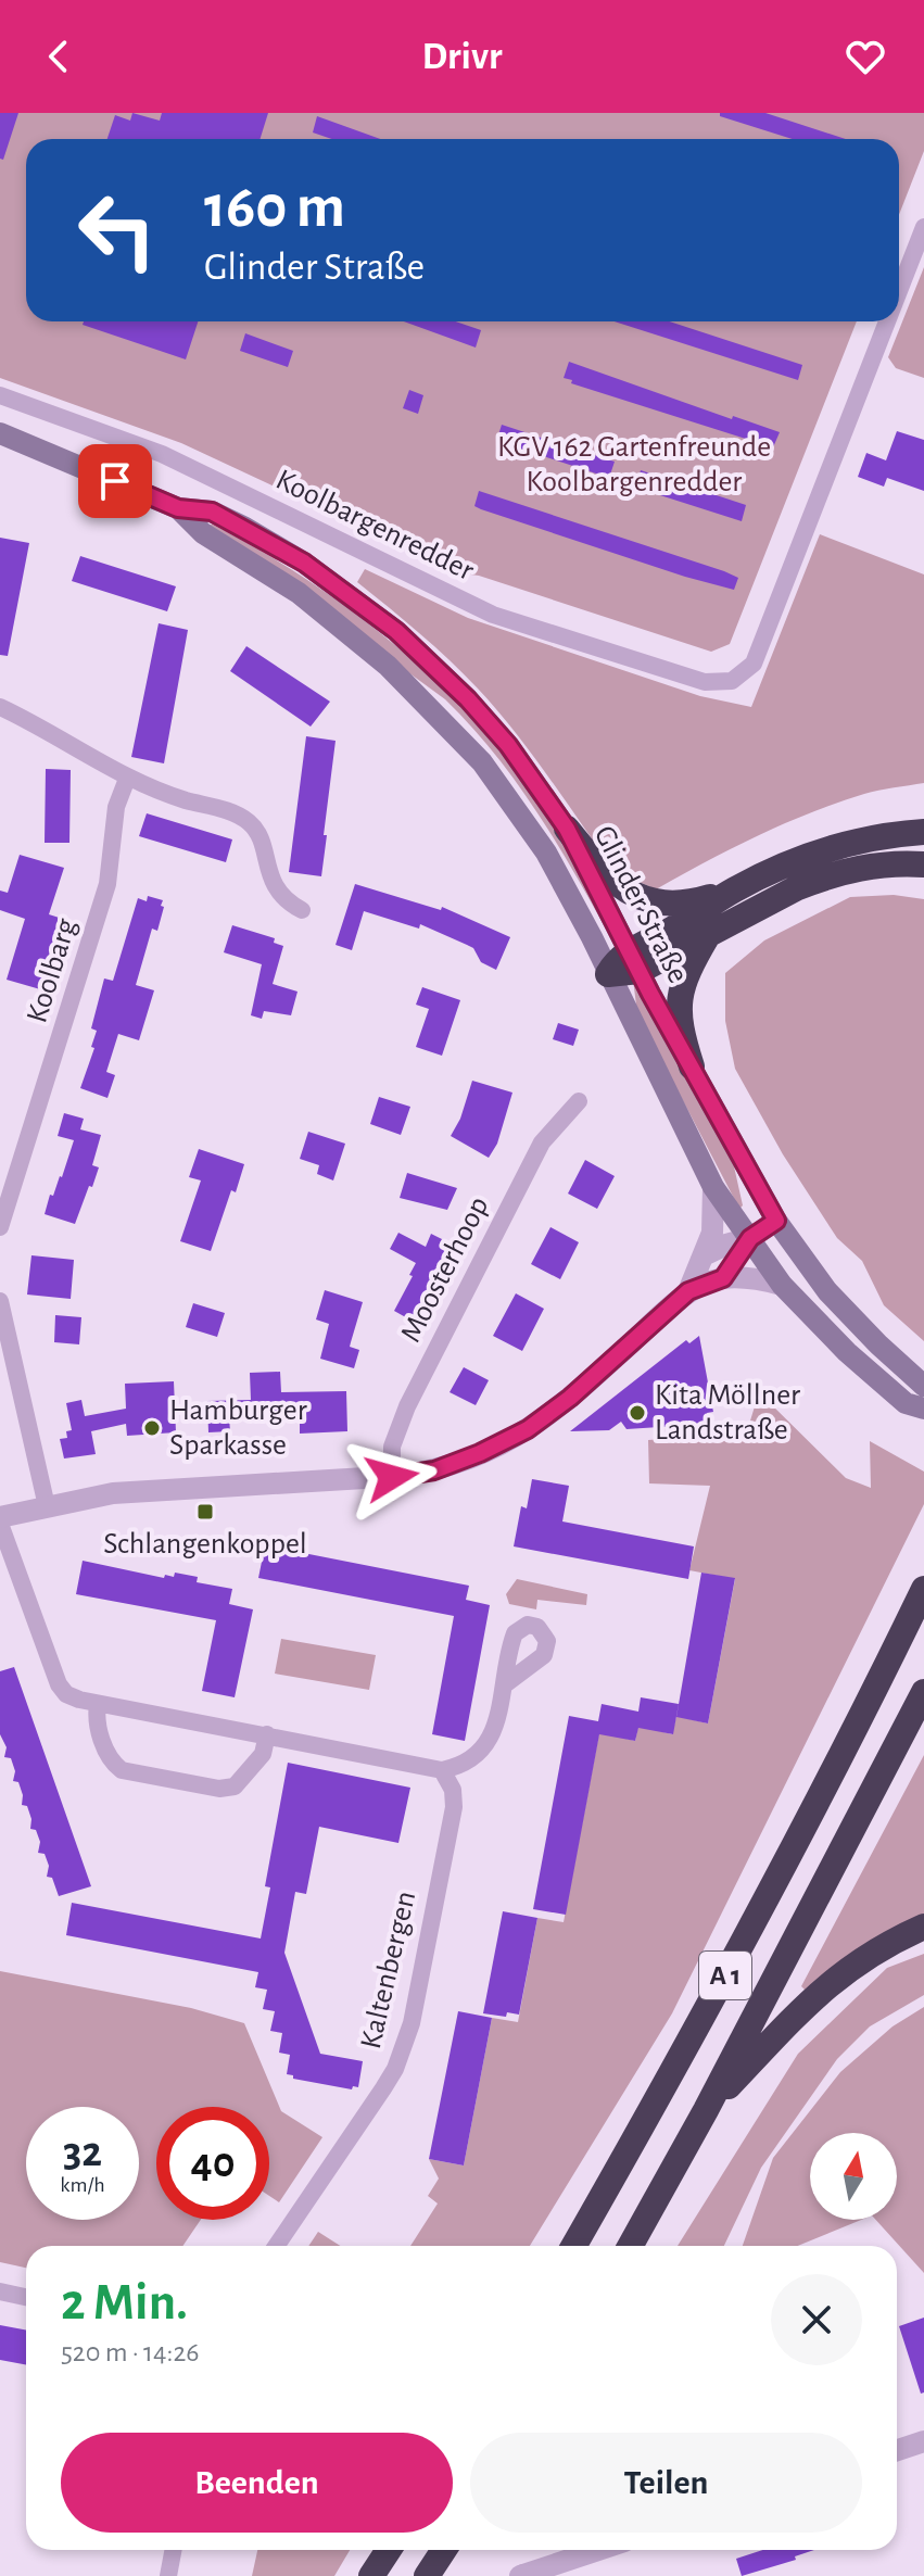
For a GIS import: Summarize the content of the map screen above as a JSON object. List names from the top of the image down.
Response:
{
  "streets": {
    "highway": ["A 1"],
    "main road": ["Glinder Straße"],
    "street": [
      "Koolbargenredder",
      "Koolbarg",
      "Moosterhoop",
      "Kaltenbergen"
    ]
  },
  "parks": ["KGV 162 Gartenfreunde Koolbargenredder"],
  "places": {
    "other": ["Kita Möllner Landstraße", "Hamburger Sparkasse"],
    "transit": ["Schlangenkoppel"]
  },
  "north": "top",
  "page": {
    "header": "Drivr",
    "turn": ["160 m", "Glinder Straße"],
    "speed": "32 km/h",
    "limit": "40",
    "heading": ["2 Min.", "520 m · 14:26"],
    "buttons": ["Beenden", "Teilen"]
  }
}
